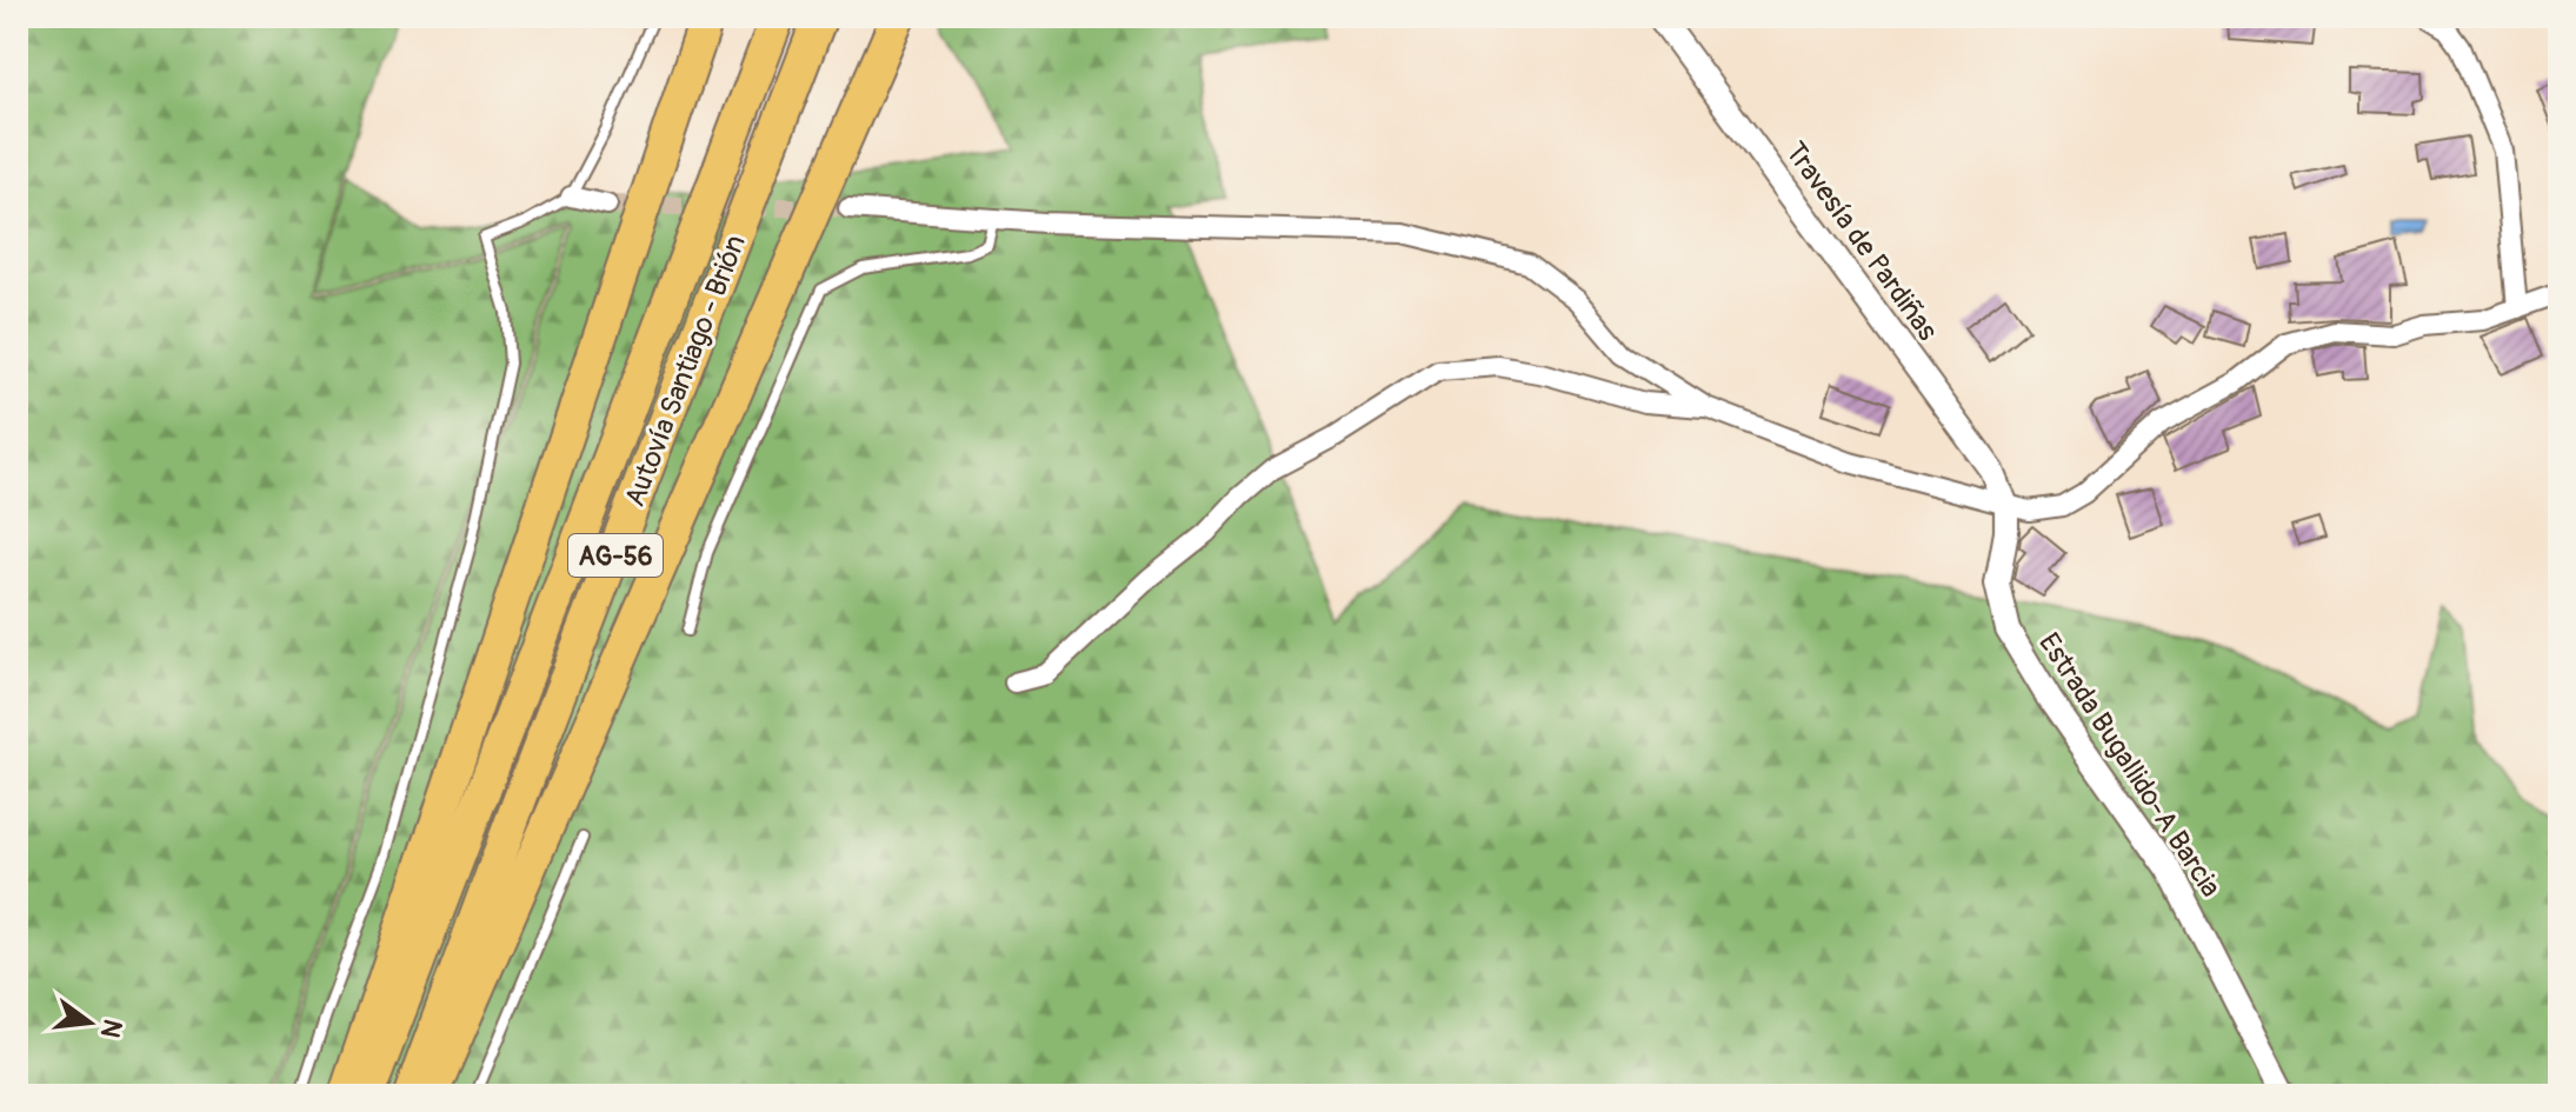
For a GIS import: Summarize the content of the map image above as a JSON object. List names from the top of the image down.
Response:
{
  "streets": {
    "highway": ["Autovía Santiago - Brión", "AG-56"],
    "street": ["Travesía de Pardiñas", "Estrada Bugallido-A Barcia"]
  },
  "crossings": [
    ["Travesía de Pardiñas", "Estrada Bugallido-A Barcia"]
  ],
  "north": "right"
}
